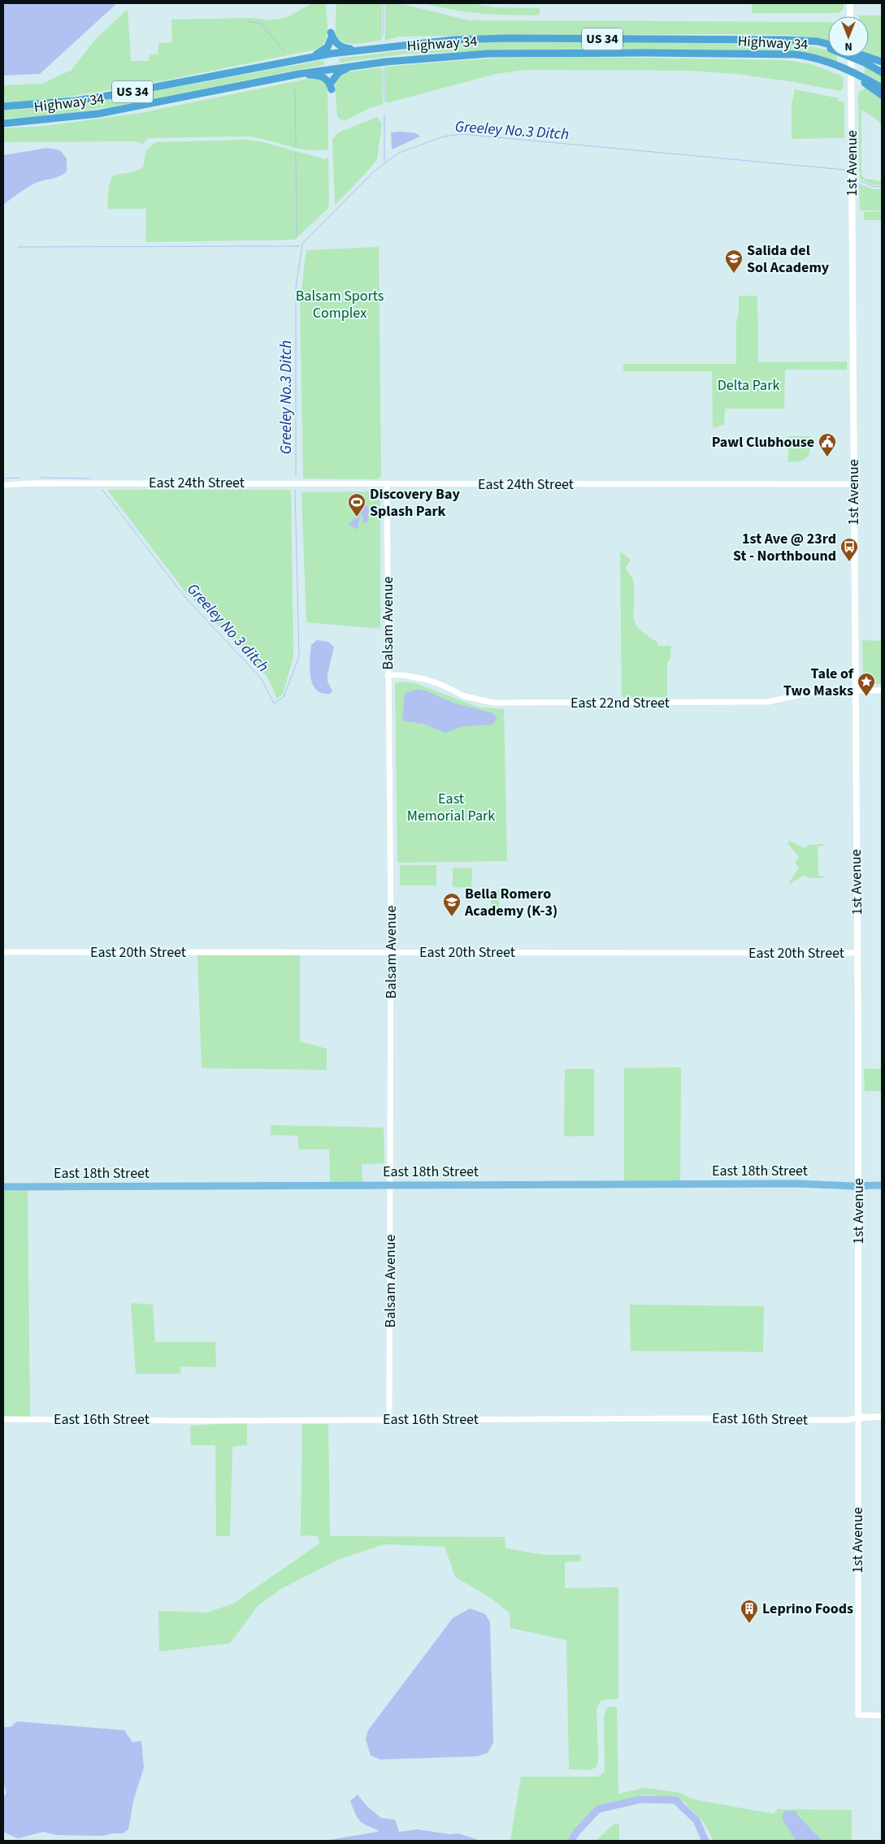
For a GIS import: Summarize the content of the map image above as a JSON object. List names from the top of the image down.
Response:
{
  "streets": {
    "highway": ["US 34", "Highway 34"],
    "main road": ["1st Avenue", "East 18th Street"],
    "street": [
      "East 24th Street",
      "Balsam Avenue",
      "East 22nd Street",
      "East 20th Street",
      "East 16th Street"
    ]
  },
  "crossings": [
    ["1st Avenue", "East 24th Street"],
    ["1st Avenue", "East 22nd Street"],
    ["1st Avenue", "East 20th Street"],
    ["1st Avenue", "East 18th Street"],
    ["1st Avenue", "East 16th Street"],
    ["East 24th Street", "Balsam Avenue"],
    ["Balsam Avenue", "East 22nd Street"],
    ["Balsam Avenue", "East 20th Street"],
    ["Balsam Avenue", "East 18th Street"],
    ["Balsam Avenue", "East 16th Street"]
  ],
  "water": ["Greeley No.3 Ditch", "Greeley No 3 ditch"],
  "parks": ["Balsam Sports Complex", "Delta Park", "East Memorial Park"],
  "places": {
    "school or university": ["Salida del Sol Academy", "Bella Romero Academy (K-3)"],
    "public building": ["Pawl Clubhouse"],
    "sports": ["Discovery Bay Splash Park"],
    "bus stop": ["1st Ave @ 23rd St - Northbound"],
    "place": ["Tale of Two Masks"],
    "building": ["Leprino Foods"]
  },
  "north": "bottom"
}
